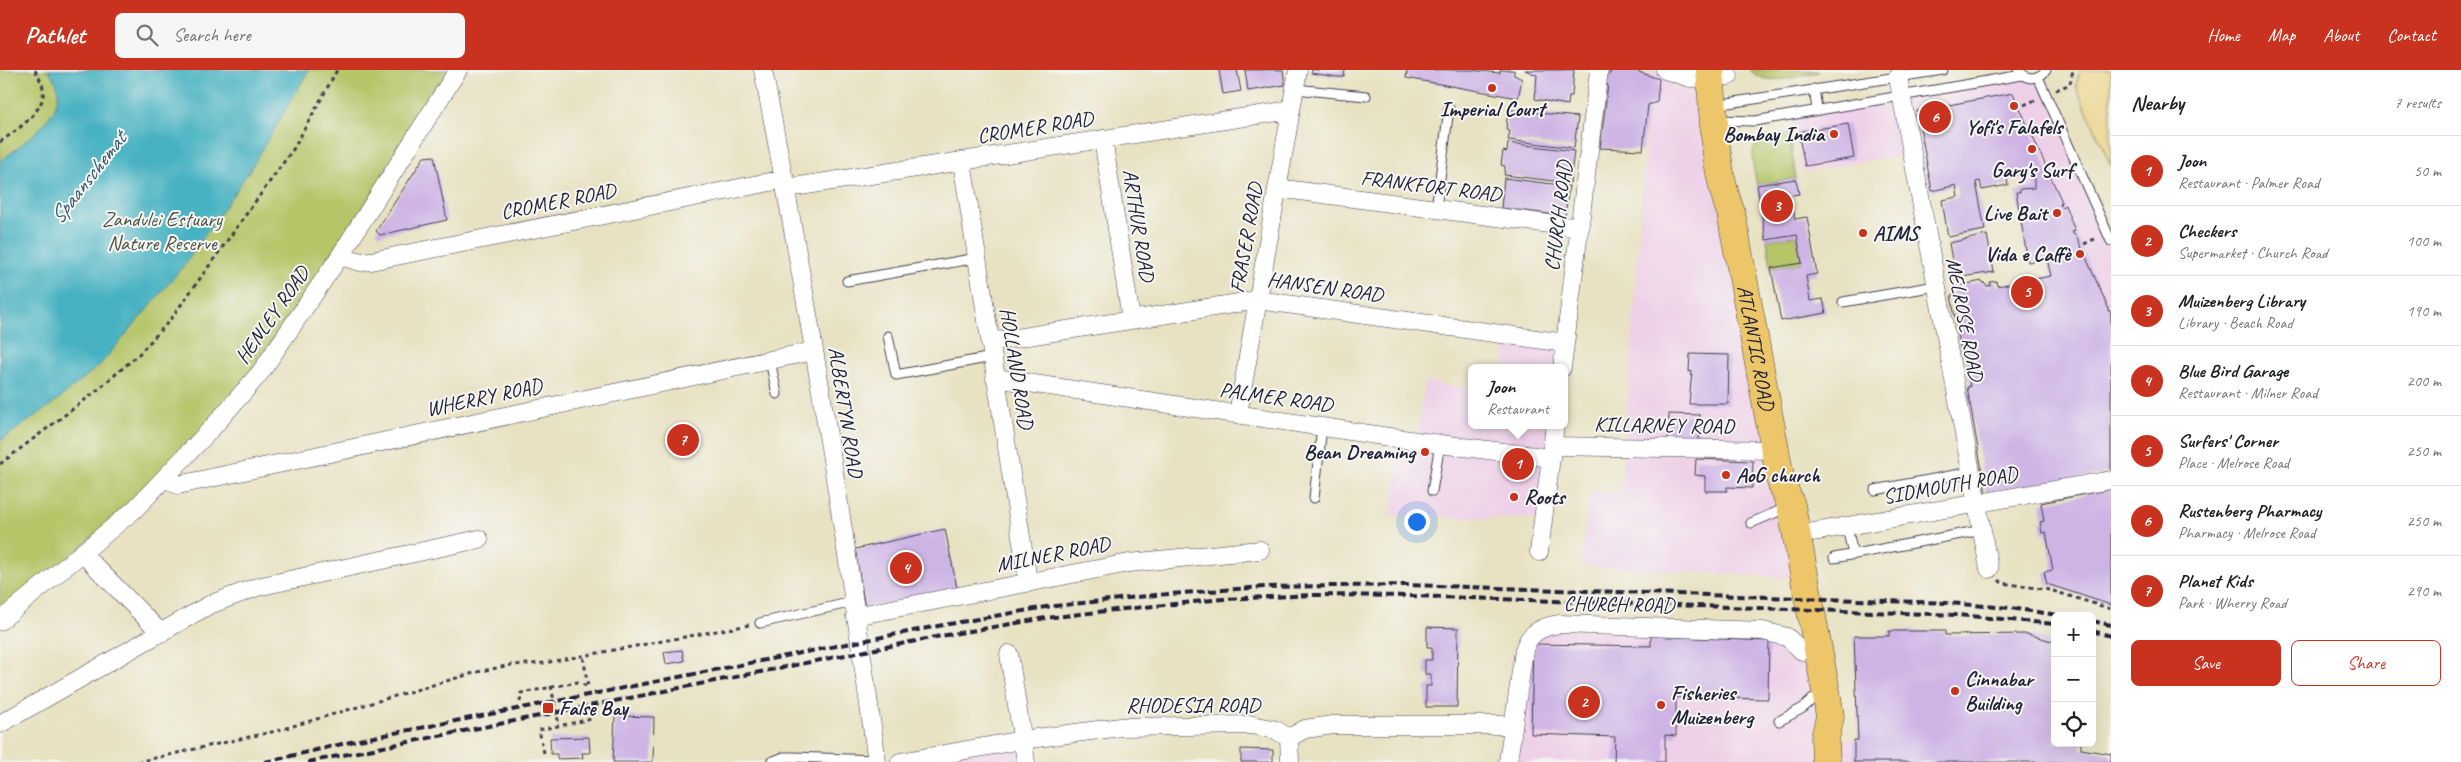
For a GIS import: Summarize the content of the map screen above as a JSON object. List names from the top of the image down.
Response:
{
  "streets": {
    "main road": ["ATLANTIC ROAD"],
    "street": [
      "CROMER ROAD",
      "FRANKFORT ROAD",
      "CHURCH ROAD",
      "ARTHUR ROAD",
      "FRASER ROAD",
      "HANSEN ROAD",
      "HENLEY ROAD",
      "MELROSE ROAD",
      "HOLLAND ROAD",
      "WHERRY ROAD",
      "PALMER ROAD",
      "ALBERTYN ROAD",
      "KILLARNEY ROAD",
      "SIDMOUTH ROAD",
      "MILNER ROAD",
      "RHODESIA ROAD"
    ]
  },
  "crossings": [
    ["CROMER ROAD", "ARTHUR ROAD"],
    ["CROMER ROAD", "FRASER ROAD"],
    ["CROMER ROAD", "HENLEY ROAD"],
    ["CROMER ROAD", "HOLLAND ROAD"],
    ["CROMER ROAD", "ALBERTYN ROAD"],
    ["FRANKFORT ROAD", "CHURCH ROAD"],
    ["FRANKFORT ROAD", "FRASER ROAD"],
    ["CHURCH ROAD", "HANSEN ROAD"],
    ["CHURCH ROAD", "ATLANTIC ROAD"],
    ["ARTHUR ROAD", "HANSEN ROAD"],
    ["FRASER ROAD", "HANSEN ROAD"],
    ["FRASER ROAD", "PALMER ROAD"],
    ["HANSEN ROAD", "HOLLAND ROAD"],
    ["HENLEY ROAD", "WHERRY ROAD"],
    ["MELROSE ROAD", "SIDMOUTH ROAD"],
    ["ATLANTIC ROAD", "KILLARNEY ROAD"],
    ["ATLANTIC ROAD", "SIDMOUTH ROAD"],
    ["HOLLAND ROAD", "PALMER ROAD"],
    ["HOLLAND ROAD", "MILNER ROAD"],
    ["WHERRY ROAD", "ALBERTYN ROAD"],
    ["PALMER ROAD", "KILLARNEY ROAD"],
    ["ALBERTYN ROAD", "MILNER ROAD"]
  ],
  "water": ["Spaanschemat"],
  "parks": ["Zandvlei Estuary Nature Reserve"],
  "places": {
    "other": [
      "Imperial Court",
      "Yofi's Falafels",
      "Bombay India",
      "Gary's Surf",
      "Live Bait",
      "AIMS",
      "Vida e Caffè",
      "Bean Dreaming",
      "AoG church",
      "Roots",
      "Cinnabar Building",
      "Fisheries Muizenberg"
    ],
    "transit": ["False Bay"]
  },
  "page": {
    "header": "Pathlet",
    "search": "Search here",
    "nav": [
      "Home",
      "Map",
      "About",
      "Contact"
    ],
    "heading": ["Nearby", "7 results"],
    "pins": [
      "6",
      "3",
      "5",
      "7",
      "1",
      "4",
      "2"
    ],
    "list": [
      {
        "mark": "1",
        "name": "Joon",
        "note": "Restaurant · Palmer Road",
        "value": "50 m"
      },
      {
        "mark": "2",
        "name": "Checkers",
        "note": "Supermarket · Church Road",
        "value": "100 m"
      },
      {
        "mark": "3",
        "name": "Muizenberg Library",
        "note": "Library · Beach Road",
        "value": "190 m"
      },
      {
        "mark": "4",
        "name": "Blue Bird Garage",
        "note": "Restaurant · Milner Road",
        "value": "200 m"
      },
      {
        "mark": "5",
        "name": "Surfers' Corner",
        "note": "Place · Melrose Road",
        "value": "250 m"
      },
      {
        "mark": "6",
        "name": "Rustenberg Pharmacy",
        "note": "Pharmacy · Melrose Road",
        "value": "250 m"
      },
      {
        "mark": "7",
        "name": "Planet Kids",
        "note": "Park · Wherry Road",
        "value": "290 m"
      }
    ],
    "popup": ["Joon", "Restaurant"],
    "map_buttons": ["+", "−"],
    "buttons": ["Save", "Share"]
  }
}
